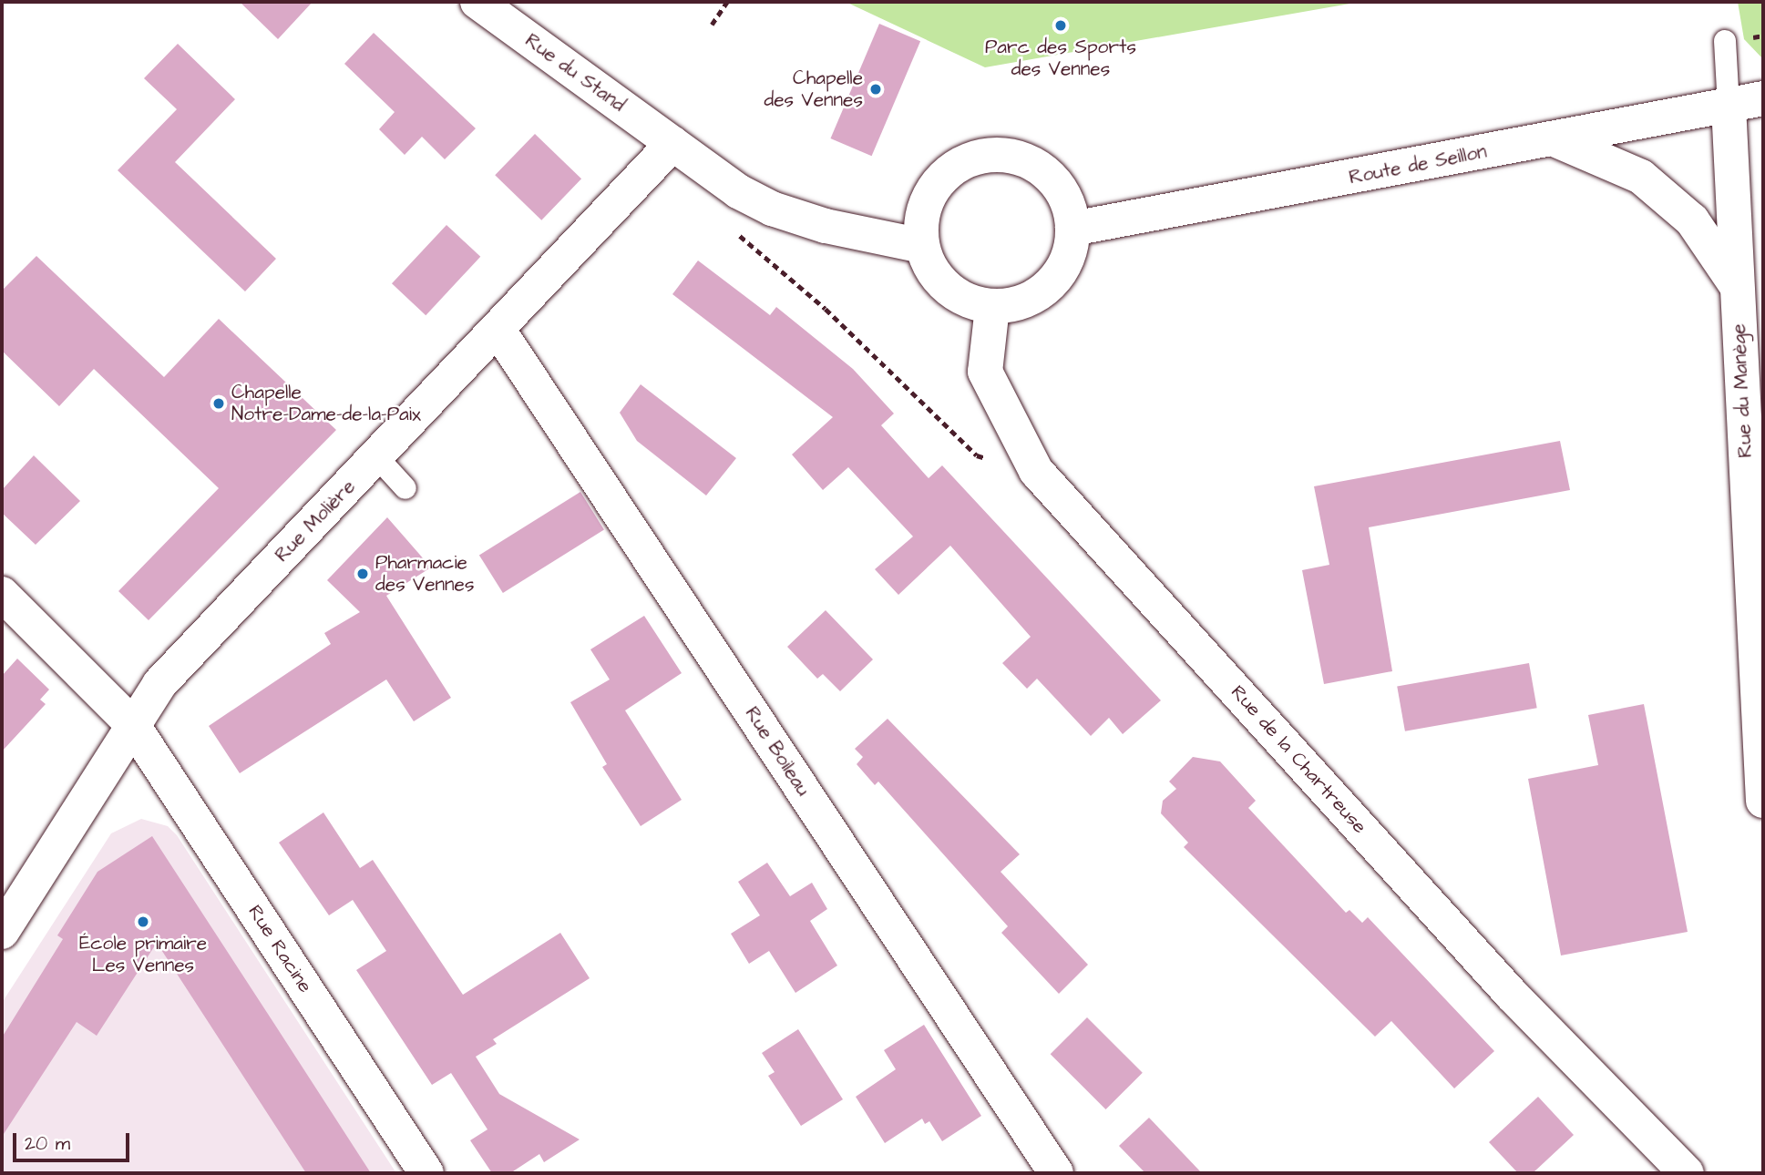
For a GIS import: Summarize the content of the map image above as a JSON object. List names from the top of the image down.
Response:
{
  "streets": {
    "street": [
      "Rue du Stand",
      "Route de Seillon",
      "Rue du Manège",
      "Rue Molière",
      "Rue Boileau",
      "Rue de la Chartreuse",
      "Rue Racine"
    ]
  },
  "crossings": [
    ["Rue du Stand", "Rue Molière"],
    ["Route de Seillon", "Rue du Manège"],
    ["Route de Seillon", "Rue de la Chartreuse"],
    ["Rue Molière", "Rue Boileau"],
    ["Rue Molière", "Rue Racine"]
  ],
  "places": [
    "Parc des Sports des Vennes",
    "Chapelle des Vennes",
    "Chapelle Notre-Dame-de-la-Paix",
    "Pharmacie des Vennes",
    "École primaire Les Vennes"
  ],
  "scale_bar": "20 m"
}
